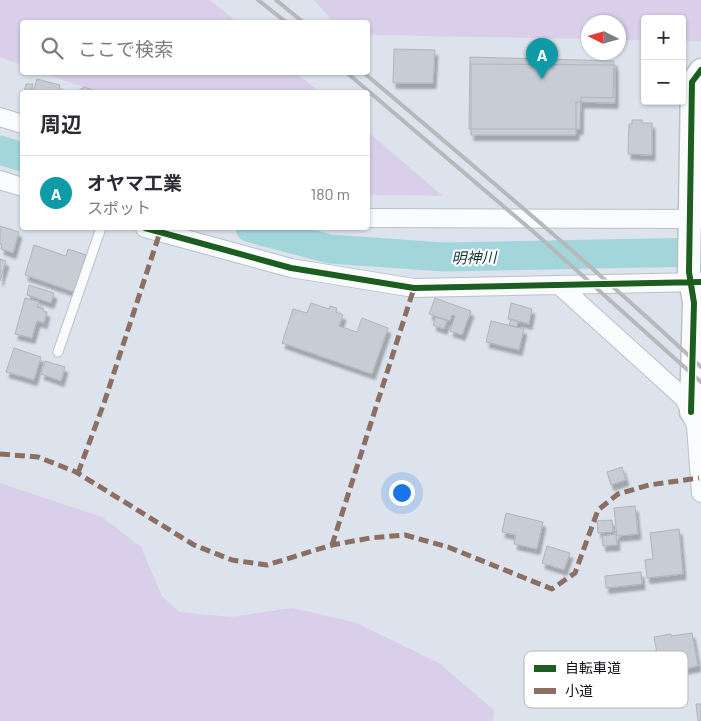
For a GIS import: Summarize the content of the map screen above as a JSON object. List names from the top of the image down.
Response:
{
  "water": ["明神川"],
  "legend": ["自転車道", "小道"],
  "north": "left",
  "page": {
    "map_buttons": ["+", "−"],
    "search": "ここで検索",
    "pins": "A",
    "heading": "周辺",
    "list": [
      {
        "mark": "A",
        "name": "オヤマ工業",
        "note": "スポット",
        "value": "180 m"
      }
    ]
  }
}
